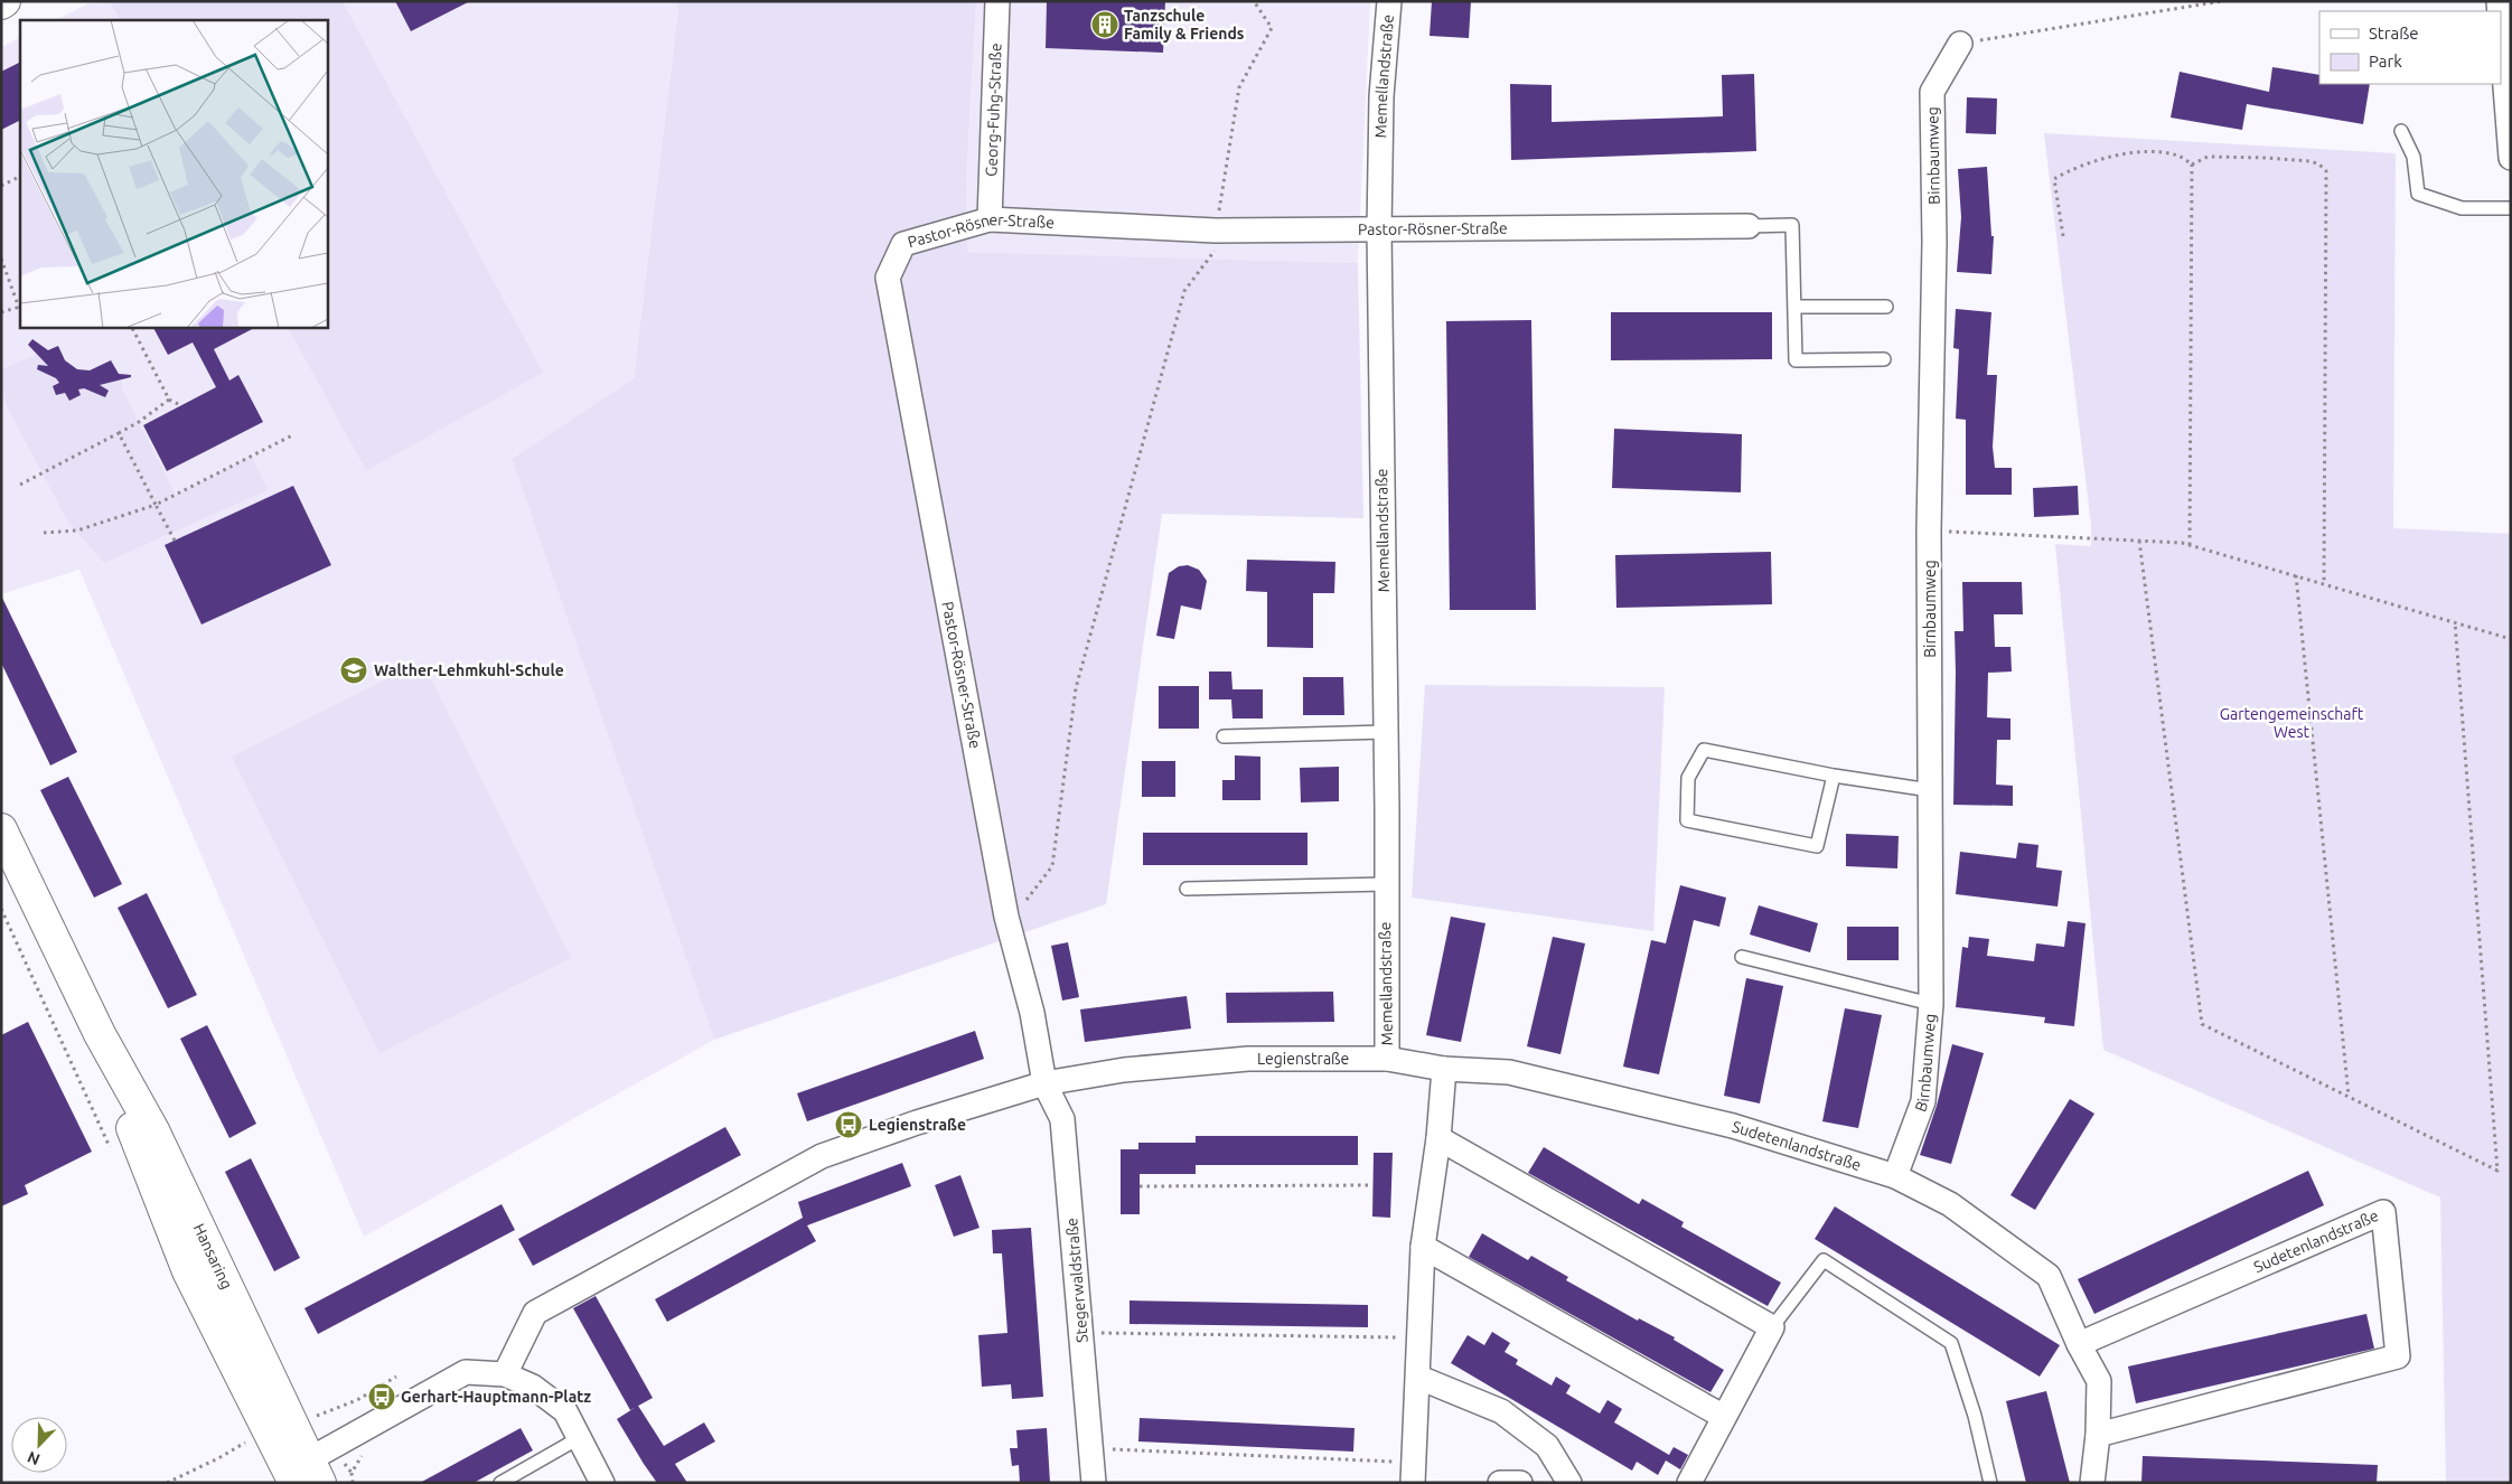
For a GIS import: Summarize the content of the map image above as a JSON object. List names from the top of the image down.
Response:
{
  "streets": {
    "main road": ["Hansaring"],
    "street": [
      "Memellandstraße",
      "Georg-Fuhg-Straße",
      "Birnbaumweg",
      "Pastor-Rösner-Straße",
      "Legienstraße",
      "Sudetenlandstraße",
      "Stegerwaldstraße"
    ]
  },
  "crossings": [
    ["Memellandstraße", "Pastor-Rösner-Straße"],
    ["Memellandstraße", "Legienstraße"],
    ["Memellandstraße", "Sudetenlandstraße"],
    ["Georg-Fuhg-Straße", "Pastor-Rösner-Straße"],
    ["Birnbaumweg", "Sudetenlandstraße"],
    ["Pastor-Rösner-Straße", "Legienstraße"],
    ["Pastor-Rösner-Straße", "Stegerwaldstraße"],
    ["Legienstraße", "Sudetenlandstraße"],
    ["Legienstraße", "Stegerwaldstraße"]
  ],
  "parks": ["Gartengemeinschaft West"],
  "places": {
    "building": ["Tanzschule Family & Friends"],
    "school or university": ["Walther-Lehmkuhl-Schule"],
    "bus stop": ["Legienstraße", "Gerhart-Hauptmann-Platz"]
  },
  "legend": ["Straße", "Park"],
  "north": "bottom left"
}
